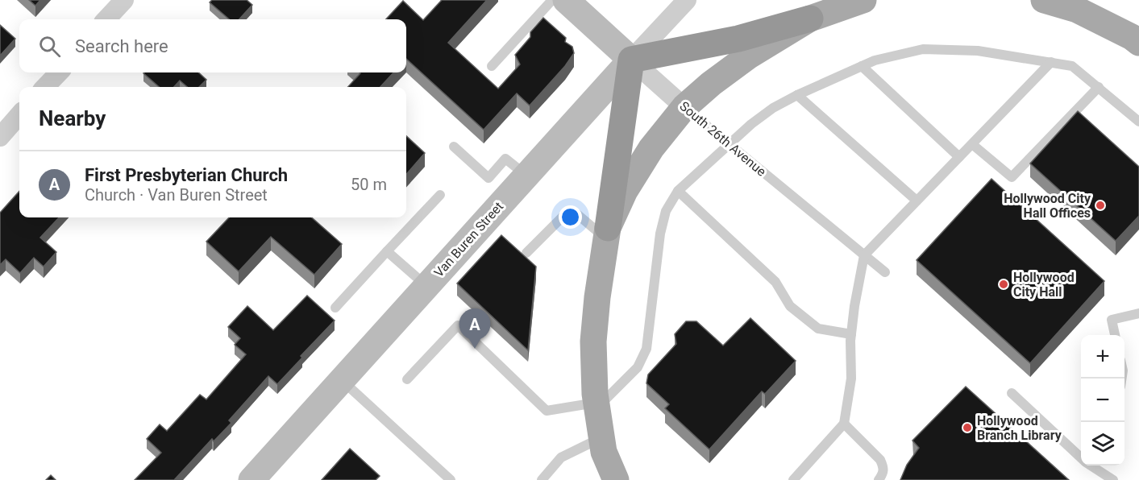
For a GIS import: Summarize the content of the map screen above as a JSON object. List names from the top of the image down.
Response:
{
  "streets": {
    "main road": ["South 26th Avenue", "Van Buren Street"]
  },
  "crossings": [
    ["South 26th Avenue", "Van Buren Street"]
  ],
  "places": ["Hollywood City Hall Offices", "Hollywood City Hall", "Hollywood Branch Library"],
  "page": {
    "search": "Search here",
    "heading": "Nearby",
    "list": [
      {
        "mark": "A",
        "name": "First Presbyterian Church",
        "note": "Church · Van Buren Street",
        "value": "50 m"
      }
    ],
    "pins": "A",
    "map_buttons": ["+", "−"]
  }
}
